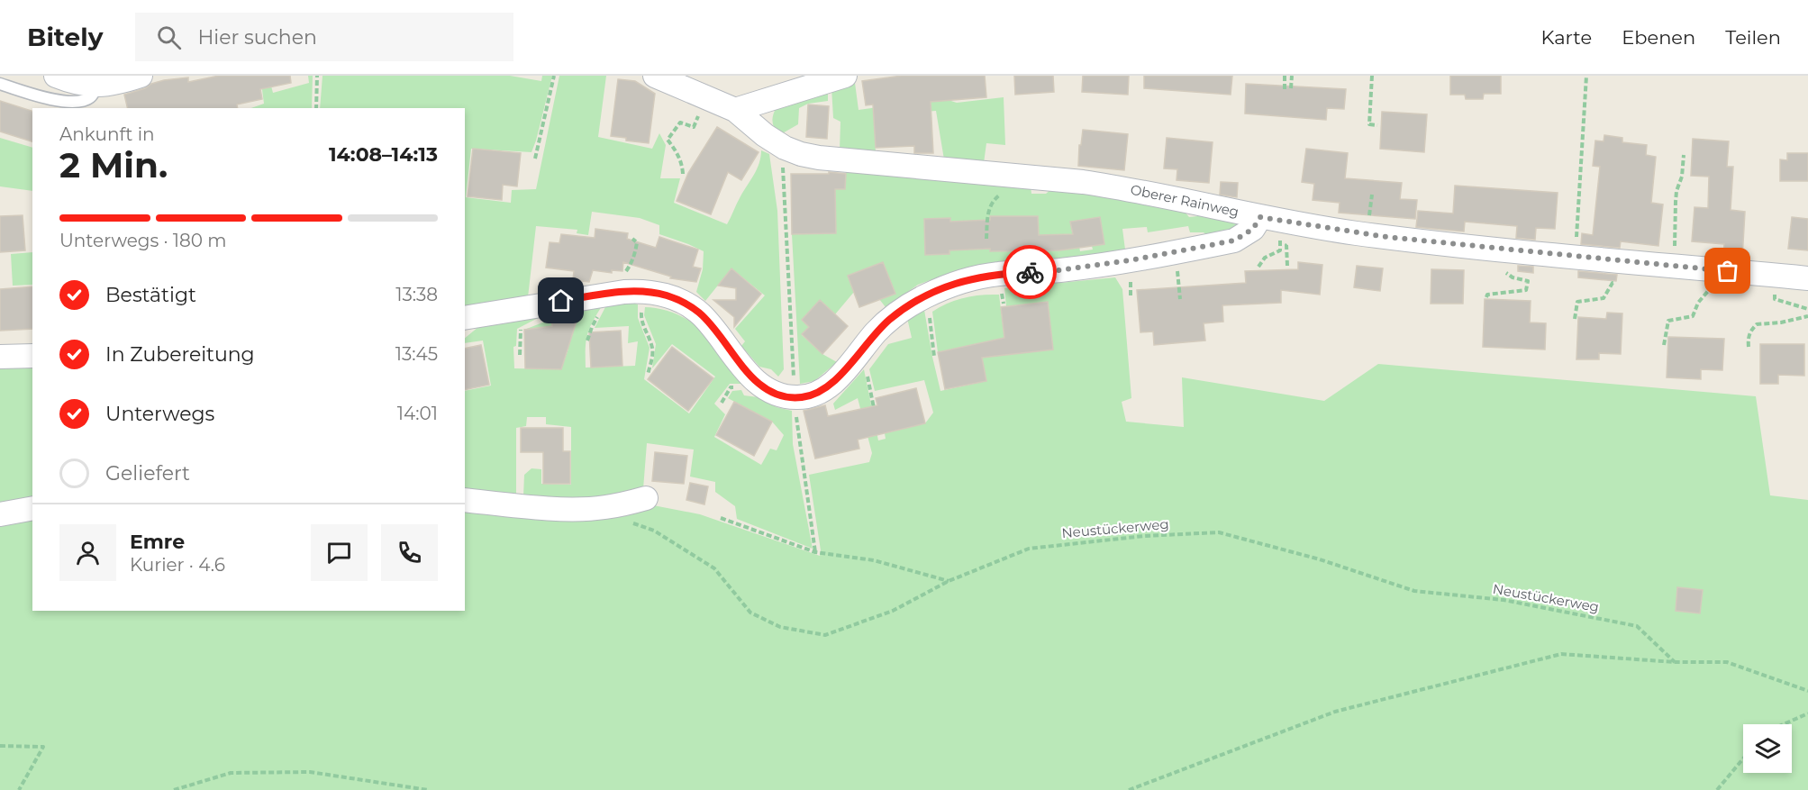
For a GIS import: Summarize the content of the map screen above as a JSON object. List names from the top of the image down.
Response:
{
  "streets": {
    "street": ["Oberer Rainweg"],
    "path": ["Neustückerweg"]
  },
  "page": {
    "header": "Bitely",
    "search": "Hier suchen",
    "nav": ["Karte", "Ebenen", "Teilen"],
    "heading": ["2 Min.", "Ankunft in", "14:08–14:13"],
    "panel": ["Emre", "Kurier · 4.6"],
    "bar": "Unterwegs · 180 m",
    "list": [
      ["Bestätigt", "13:38"],
      ["In Zubereitung", "13:45"],
      ["Unterwegs", "14:01"],
      "Geliefert"
    ]
  }
}
